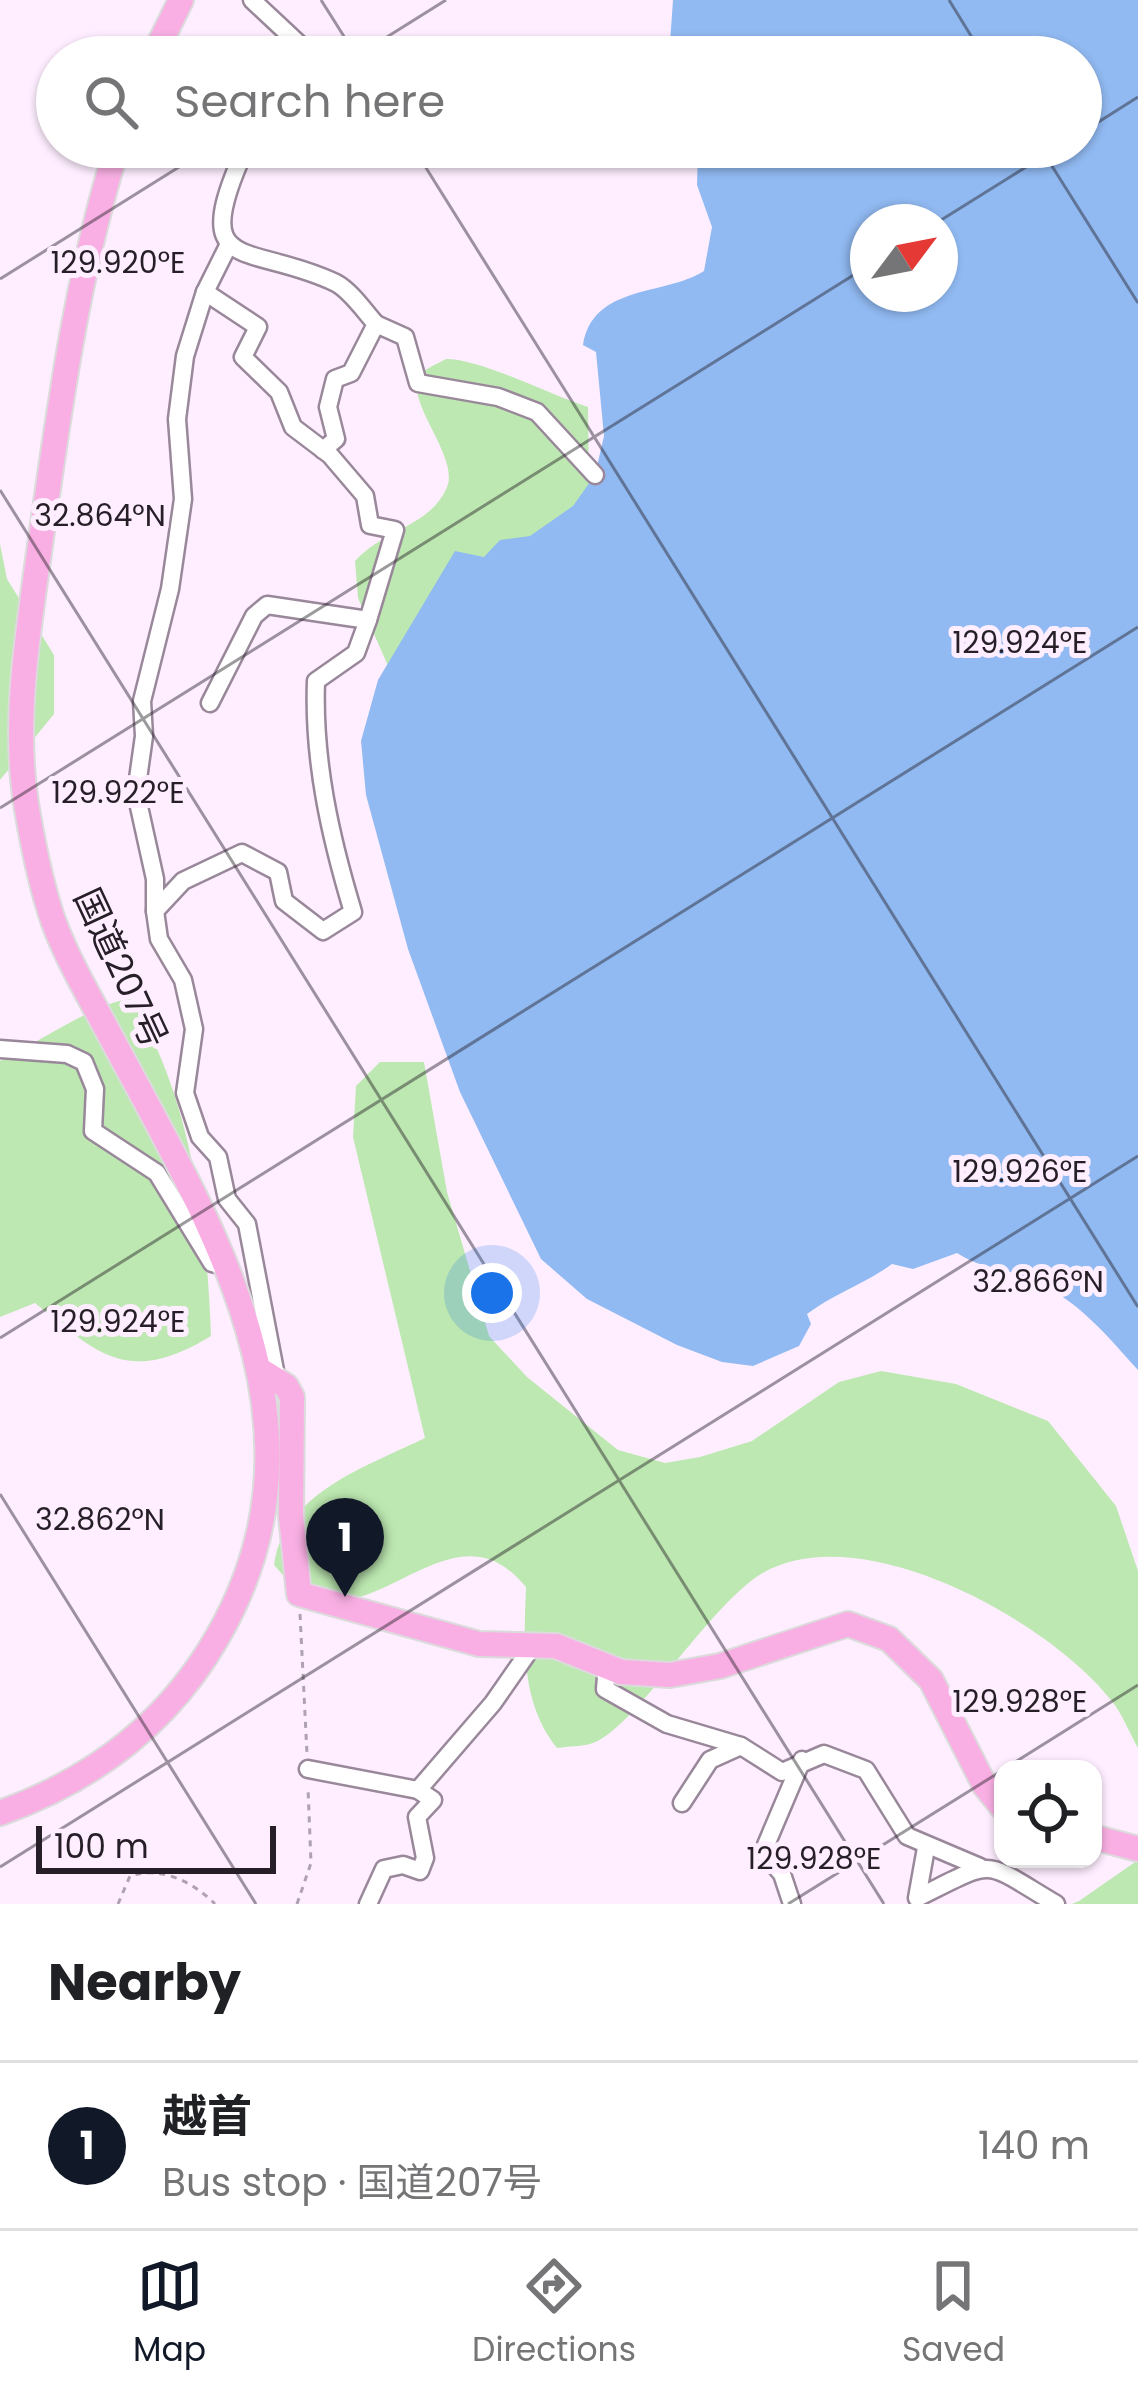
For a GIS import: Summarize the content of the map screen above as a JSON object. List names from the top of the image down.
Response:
{
  "streets": {
    "highway": ["国道207号"]
  },
  "scale_bar": "100 m",
  "north": "top right",
  "page": {
    "search": "Search here",
    "pins": "1",
    "scale": "100 m",
    "heading": "Nearby",
    "list": [
      {
        "mark": "1",
        "name": "越首",
        "note": "Bus stop · 国道207号",
        "value": "140 m"
      }
    ],
    "nav": ["Map", "Directions", "Saved"]
  },
  "coordinates": [
    "129.920°E",
    "32.864°N",
    "129.924°E",
    "129.922°E",
    "129.926°E",
    "32.866°N",
    "32.862°N",
    "129.928°E"
  ]
}
